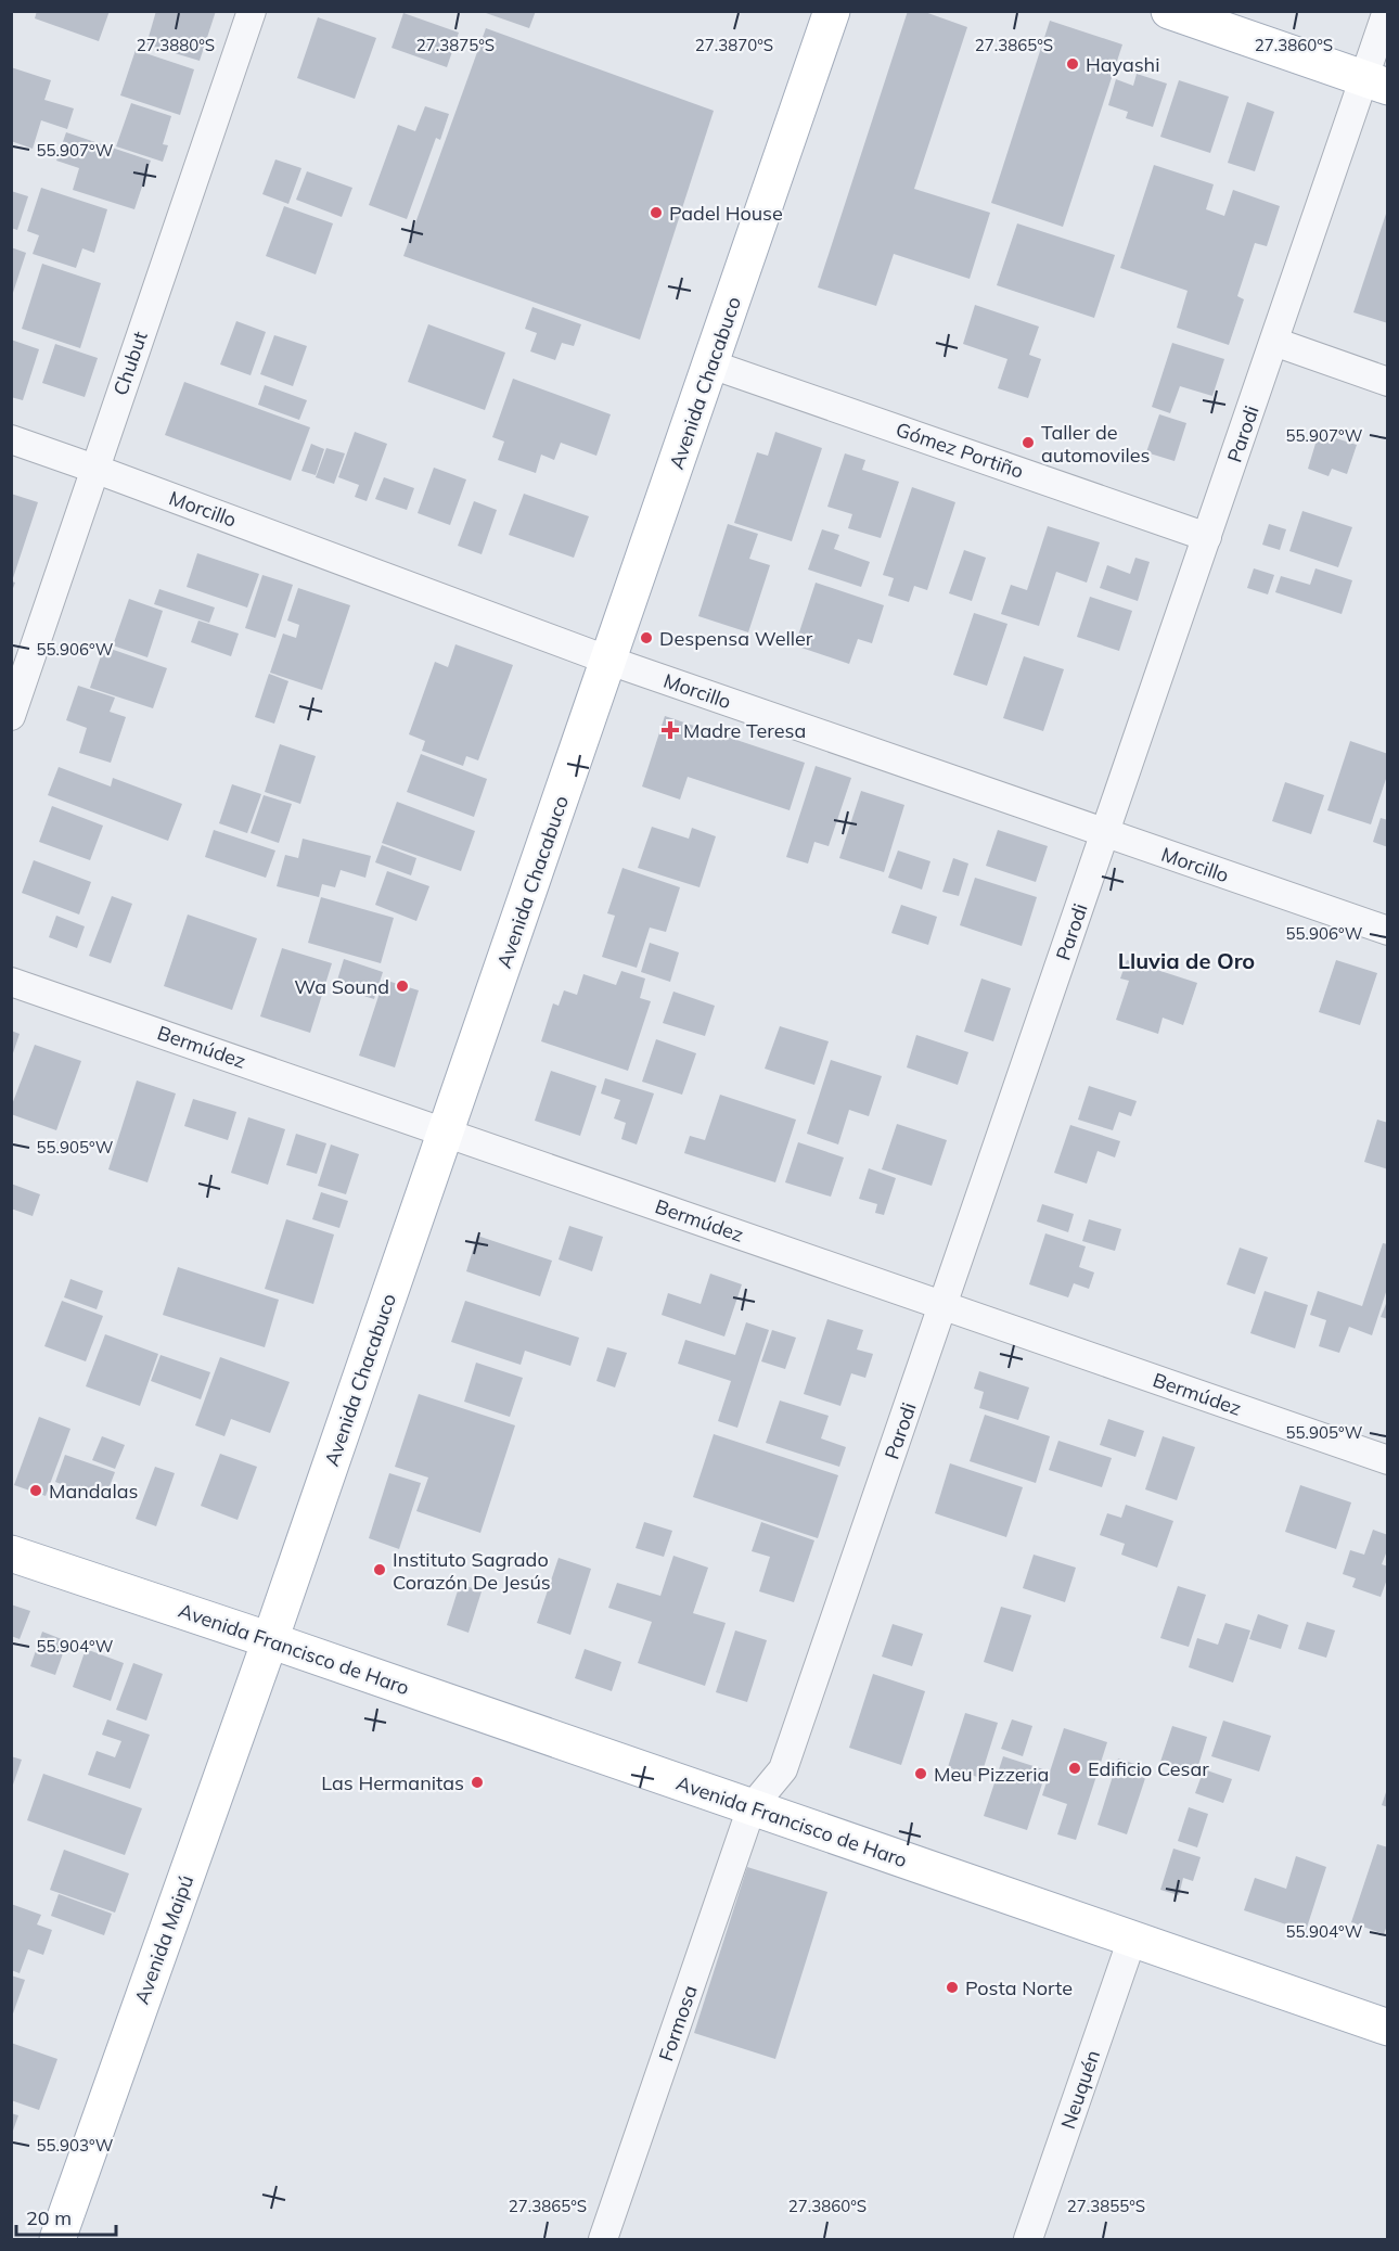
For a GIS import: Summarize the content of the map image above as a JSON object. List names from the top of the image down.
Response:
{
  "streets": {
    "main road": ["Avenida Chacabuco", "Avenida Francisco de Haro", "Avenida Maipú"],
    "street": [
      "Chubut",
      "Parodi",
      "Gómez Portiño",
      "Morcillo",
      "Bermúdez",
      "Formosa",
      "Neuquén"
    ]
  },
  "crossings": [
    ["Chubut", "Morcillo"],
    ["Avenida Chacabuco", "Gómez Portiño"],
    ["Avenida Chacabuco", "Morcillo"],
    ["Avenida Chacabuco", "Bermúdez"],
    ["Avenida Chacabuco", "Avenida Francisco de Haro"],
    ["Avenida Chacabuco", "Avenida Maipú"],
    ["Parodi", "Gómez Portiño"],
    ["Parodi", "Morcillo"],
    ["Parodi", "Bermúdez"],
    ["Parodi", "Avenida Francisco de Haro"],
    ["Parodi", "Formosa"],
    ["Avenida Francisco de Haro", "Avenida Maipú"],
    ["Avenida Francisco de Haro", "Formosa"],
    ["Avenida Francisco de Haro", "Neuquén"]
  ],
  "districts": ["Lluvia de Oro"],
  "places": {
    "other": [
      "Hayashi",
      "Padel House",
      "Taller de automoviles",
      "Despensa Weller",
      "Wa Sound",
      "Mandalas",
      "Instituto Sagrado Corazón De Jesús",
      "Edificio Cesar",
      "Meu Pizzeria",
      "Las Hermanitas",
      "Posta Norte"
    ],
    "health": ["Madre Teresa"]
  },
  "scale_bar": "20 m",
  "coordinates": [
    "27.3880°S",
    "27.3875°S",
    "27.3870°S",
    "27.3865°S",
    "27.3860°S",
    "55.907°W",
    "55.906°W",
    "55.905°W",
    "55.904°W",
    "55.903°W",
    "27.3855°S"
  ]
}
